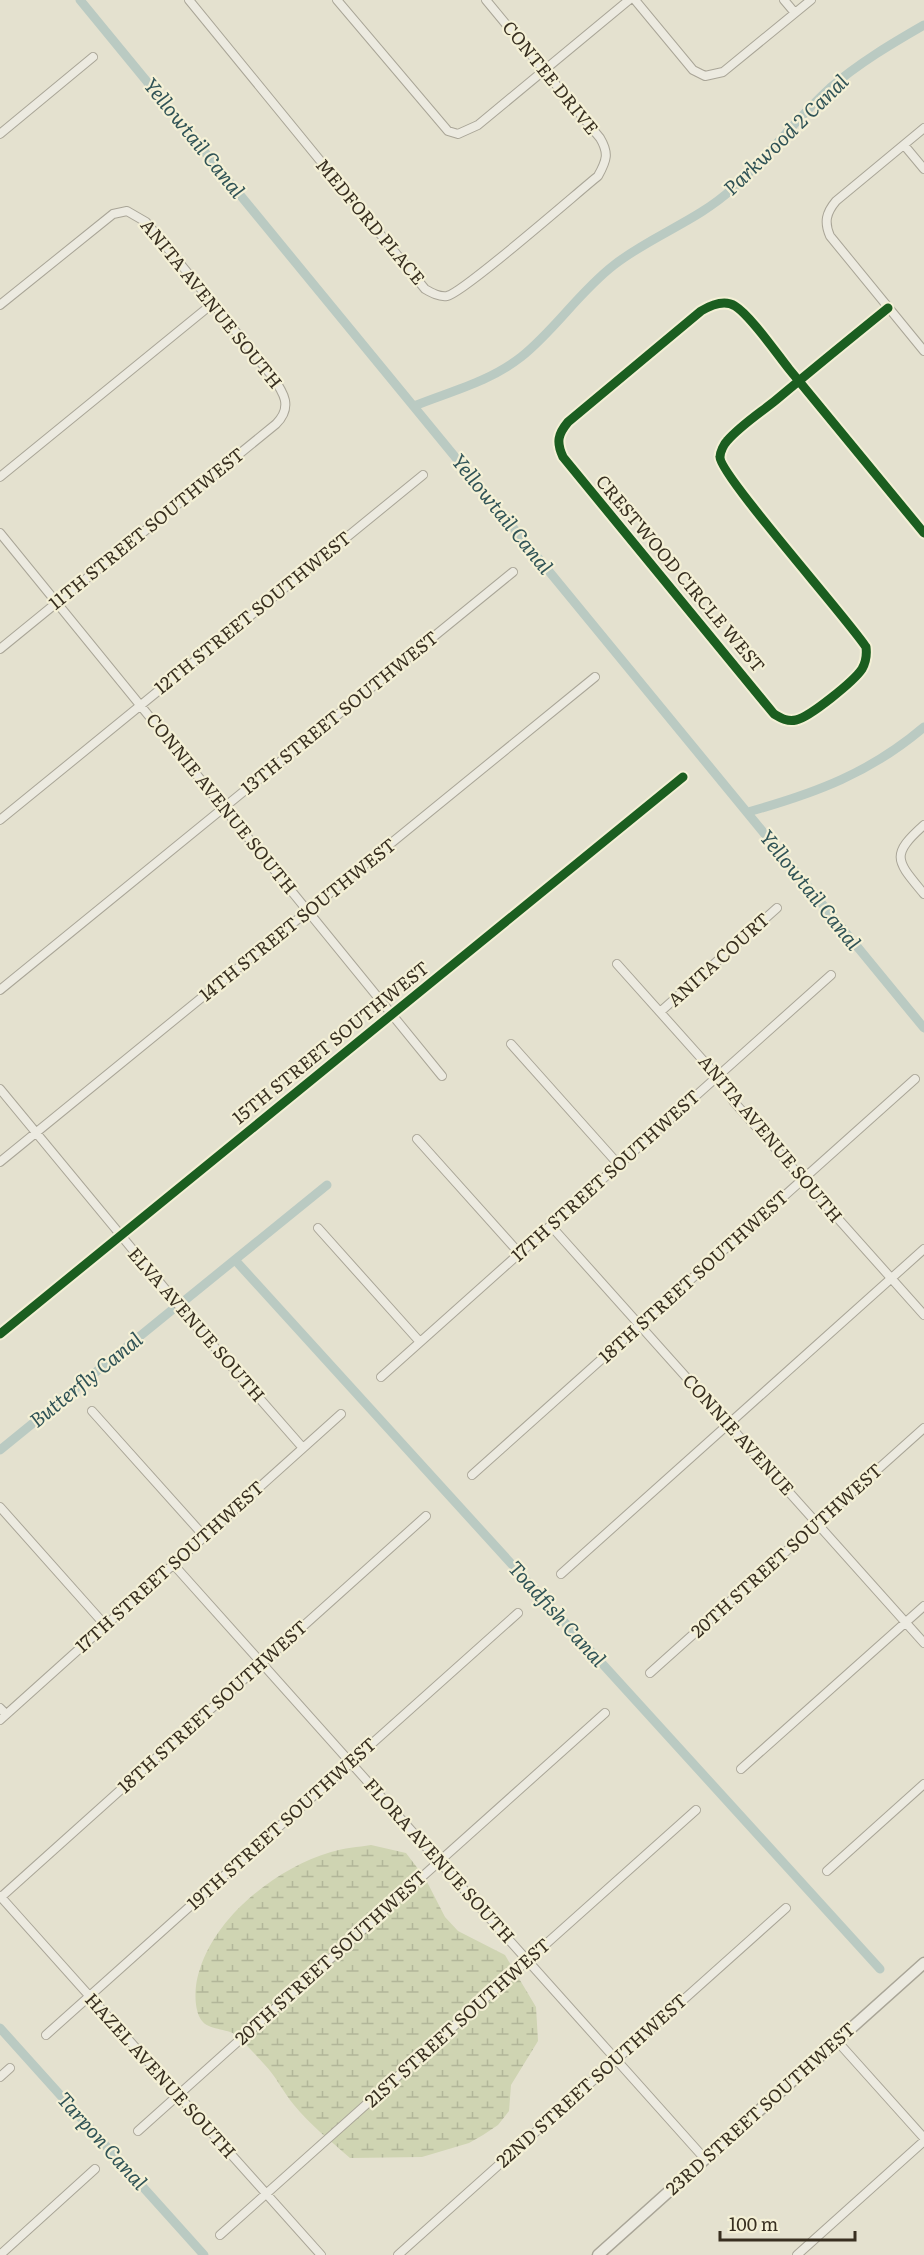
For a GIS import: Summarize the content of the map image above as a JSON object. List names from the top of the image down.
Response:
{
  "streets": {
    "street": [
      "CONTEE DRIVE",
      "MEDFORD PLACE",
      "ANITA AVENUE SOUTH",
      "11TH STREET SOUTHWEST",
      "CRESTWOOD CIRCLE WEST",
      "12TH STREET SOUTHWEST",
      "13TH STREET SOUTHWEST",
      "CONNIE AVENUE SOUTH",
      "14TH STREET SOUTHWEST",
      "ANITA COURT",
      "15TH STREET SOUTHWEST",
      "17TH STREET SOUTHWEST",
      "18TH STREET SOUTHWEST",
      "ELVA AVENUE SOUTH",
      "CONNIE AVENUE",
      "20TH STREET SOUTHWEST",
      "19TH STREET SOUTHWEST",
      "FLORA AVENUE SOUTH",
      "21ST STREET SOUTHWEST",
      "HAZEL AVENUE SOUTH",
      "22ND STREET SOUTHWEST",
      "23RD STREET SOUTHWEST"
    ]
  },
  "crossings": [
    ["CONTEE DRIVE", "MEDFORD PLACE"],
    ["ANITA AVENUE SOUTH", "11TH STREET SOUTHWEST"],
    ["ANITA AVENUE SOUTH", "ANITA COURT"],
    ["ANITA AVENUE SOUTH", "17TH STREET SOUTHWEST"],
    ["ANITA AVENUE SOUTH", "18TH STREET SOUTHWEST"],
    ["11TH STREET SOUTHWEST", "CONNIE AVENUE SOUTH"],
    ["12TH STREET SOUTHWEST", "CONNIE AVENUE SOUTH"],
    ["13TH STREET SOUTHWEST", "CONNIE AVENUE SOUTH"],
    ["CONNIE AVENUE SOUTH", "14TH STREET SOUTHWEST"],
    ["CONNIE AVENUE SOUTH", "15TH STREET SOUTHWEST"],
    ["14TH STREET SOUTHWEST", "ELVA AVENUE SOUTH"],
    ["15TH STREET SOUTHWEST", "ELVA AVENUE SOUTH"],
    ["17TH STREET SOUTHWEST", "ELVA AVENUE SOUTH"],
    ["17TH STREET SOUTHWEST", "CONNIE AVENUE"],
    ["17TH STREET SOUTHWEST", "FLORA AVENUE SOUTH"],
    ["18TH STREET SOUTHWEST", "CONNIE AVENUE"],
    ["18TH STREET SOUTHWEST", "FLORA AVENUE SOUTH"],
    ["18TH STREET SOUTHWEST", "HAZEL AVENUE SOUTH"],
    ["CONNIE AVENUE", "20TH STREET SOUTHWEST"],
    ["20TH STREET SOUTHWEST", "FLORA AVENUE SOUTH"],
    ["20TH STREET SOUTHWEST", "HAZEL AVENUE SOUTH"],
    ["19TH STREET SOUTHWEST", "FLORA AVENUE SOUTH"],
    ["19TH STREET SOUTHWEST", "HAZEL AVENUE SOUTH"],
    ["FLORA AVENUE SOUTH", "21ST STREET SOUTHWEST"],
    ["FLORA AVENUE SOUTH", "22ND STREET SOUTHWEST"],
    ["FLORA AVENUE SOUTH", "23RD STREET SOUTHWEST"],
    ["21ST STREET SOUTHWEST", "HAZEL AVENUE SOUTH"]
  ],
  "water": [
    "Parkwood 2 Canal",
    "Yellowtail Canal",
    "Butterfly Canal",
    "Toadfish Canal",
    "Tarpon Canal"
  ],
  "scale_bar": "100 m"
}
